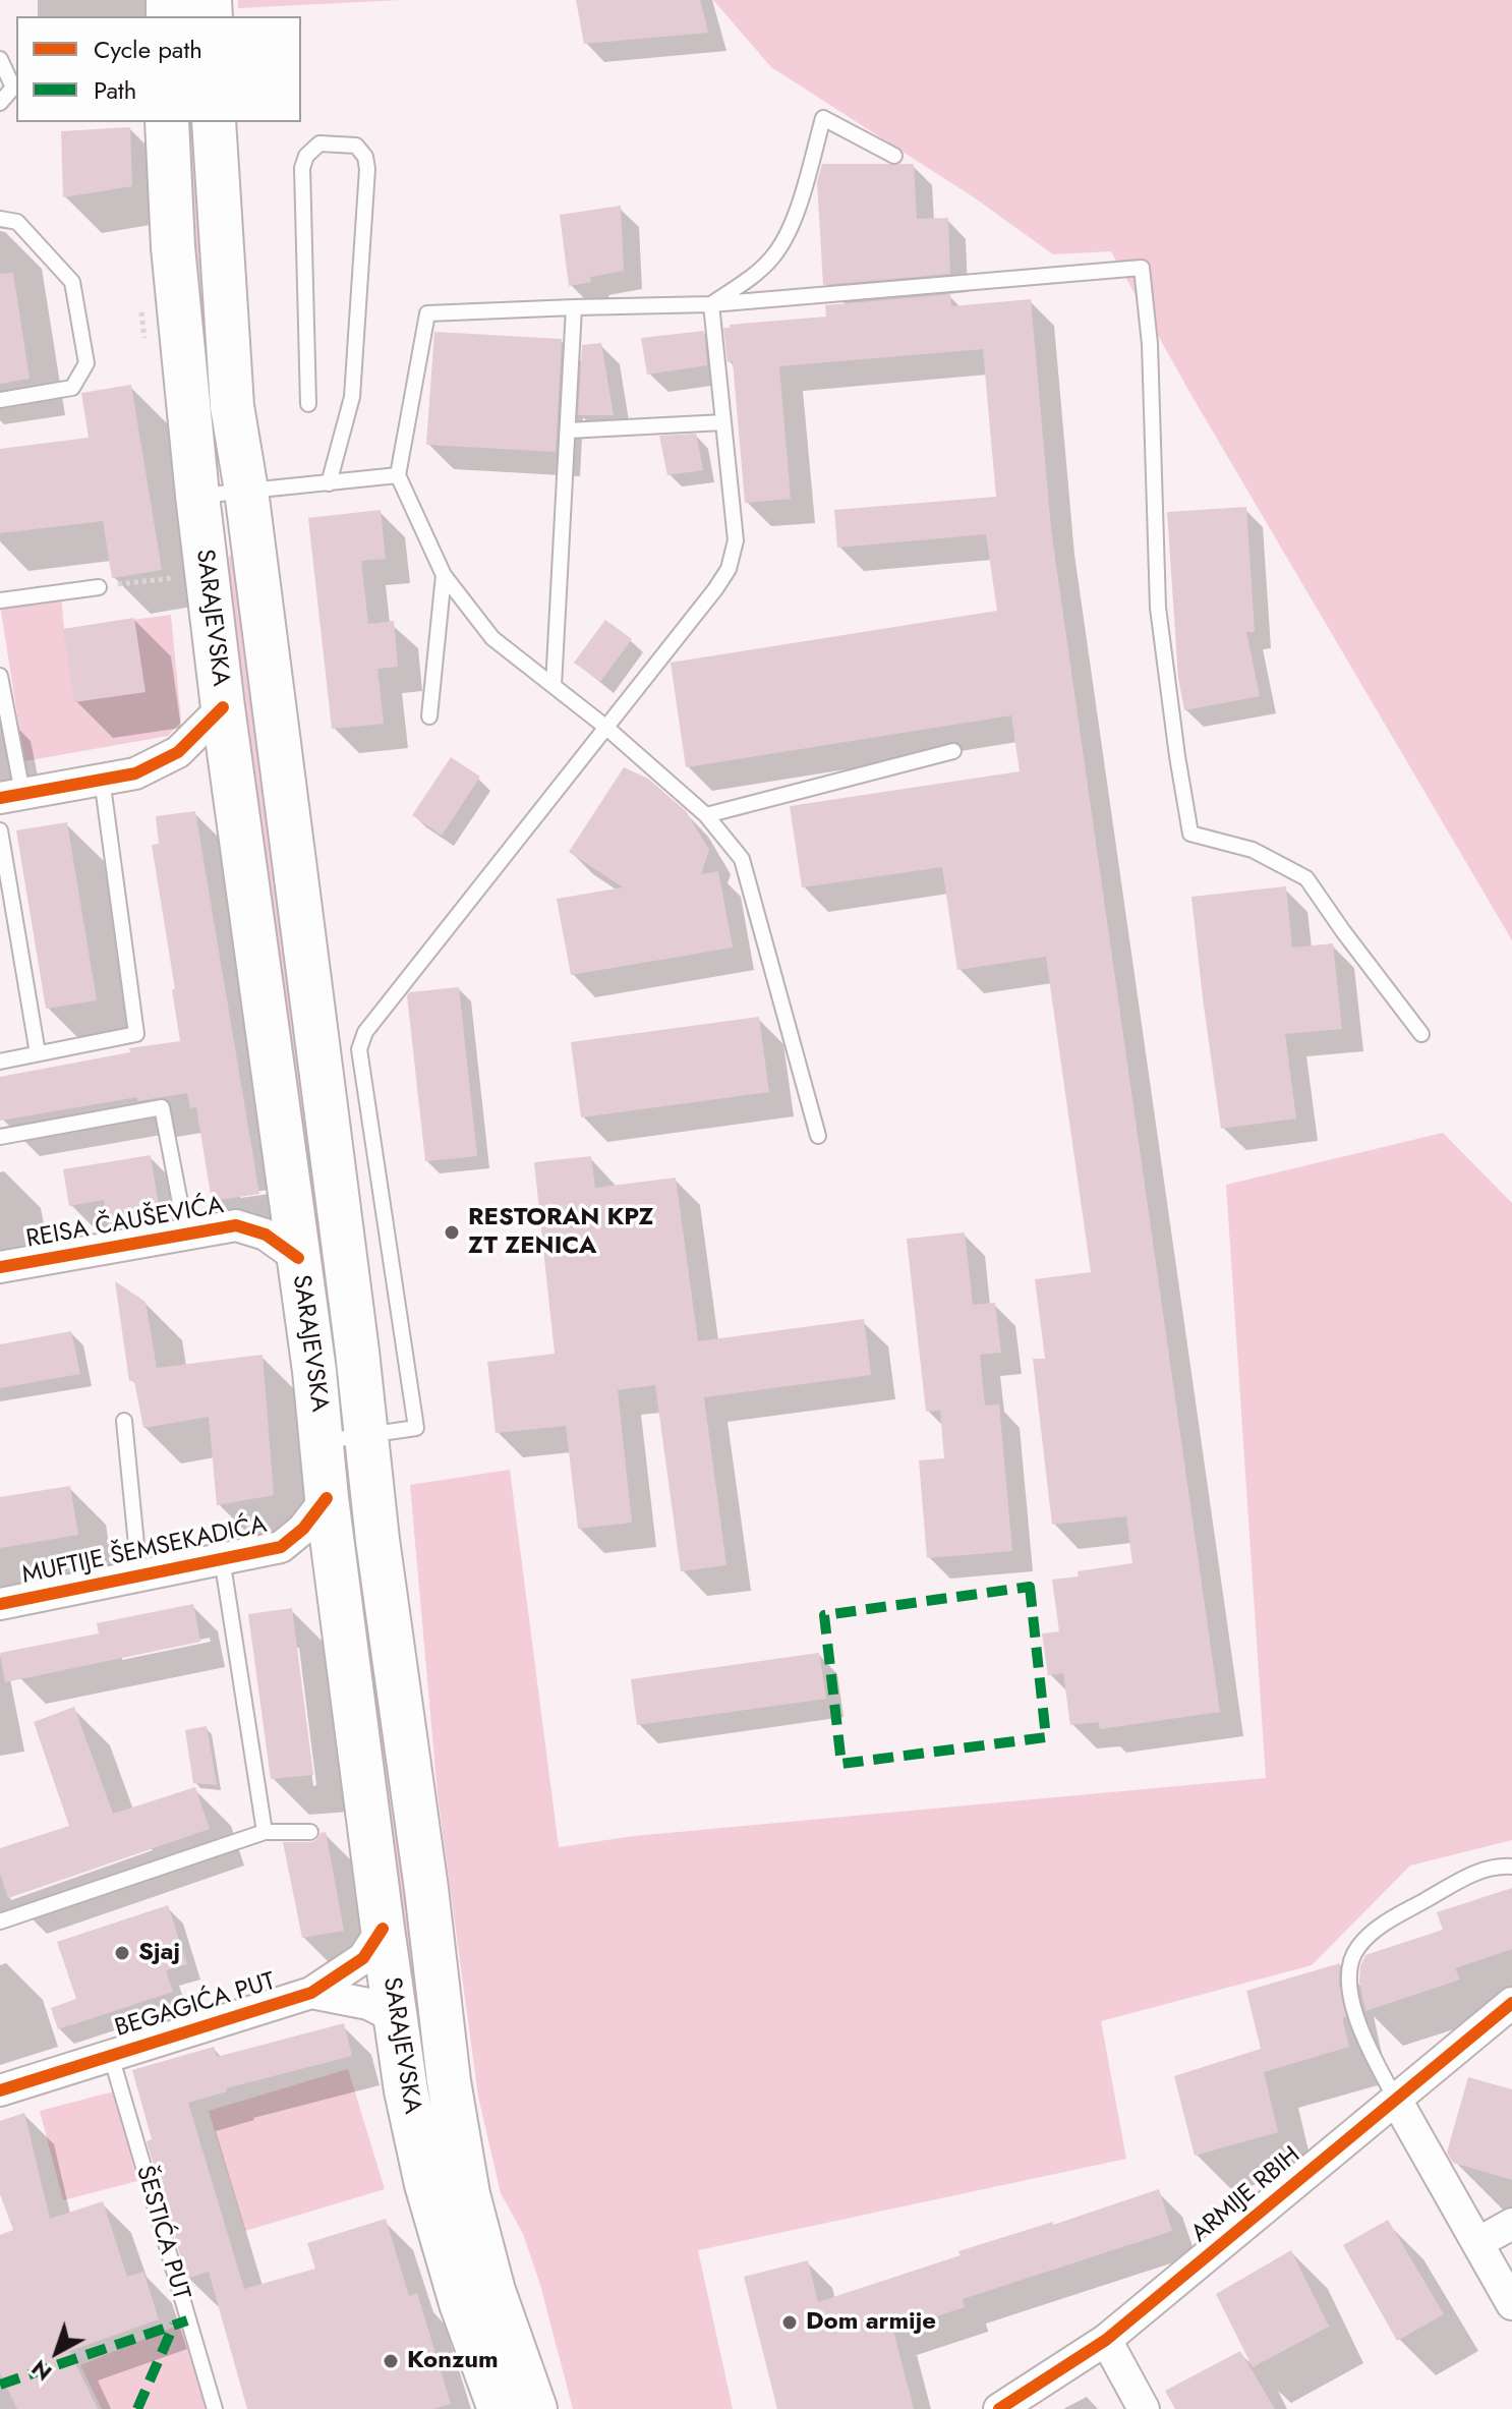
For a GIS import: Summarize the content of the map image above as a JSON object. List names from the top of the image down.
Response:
{
  "streets": {
    "main road": ["SARAJEVSKA"],
    "street": [
      "REISA ČAUŠEVIĆA",
      "MUFTIJE ŠEMSEKADIĆA",
      "BEGAGIĆA PUT",
      "ARMIJE RBIH"
    ],
    "lane": ["ŠESTIĆA PUT"]
  },
  "crossings": [
    ["SARAJEVSKA", "REISA ČAUŠEVIĆA"],
    ["SARAJEVSKA", "MUFTIJE ŠEMSEKADIĆA"],
    ["SARAJEVSKA", "BEGAGIĆA PUT"],
    ["BEGAGIĆA PUT", "ŠESTIĆA PUT"]
  ],
  "places": [
    "RESTORAN KPZ ZT ZENICA",
    "Sjaj",
    "Dom armije",
    "Konzum"
  ],
  "legend": ["Cycle path", "Path"],
  "north": "bottom left"
}
